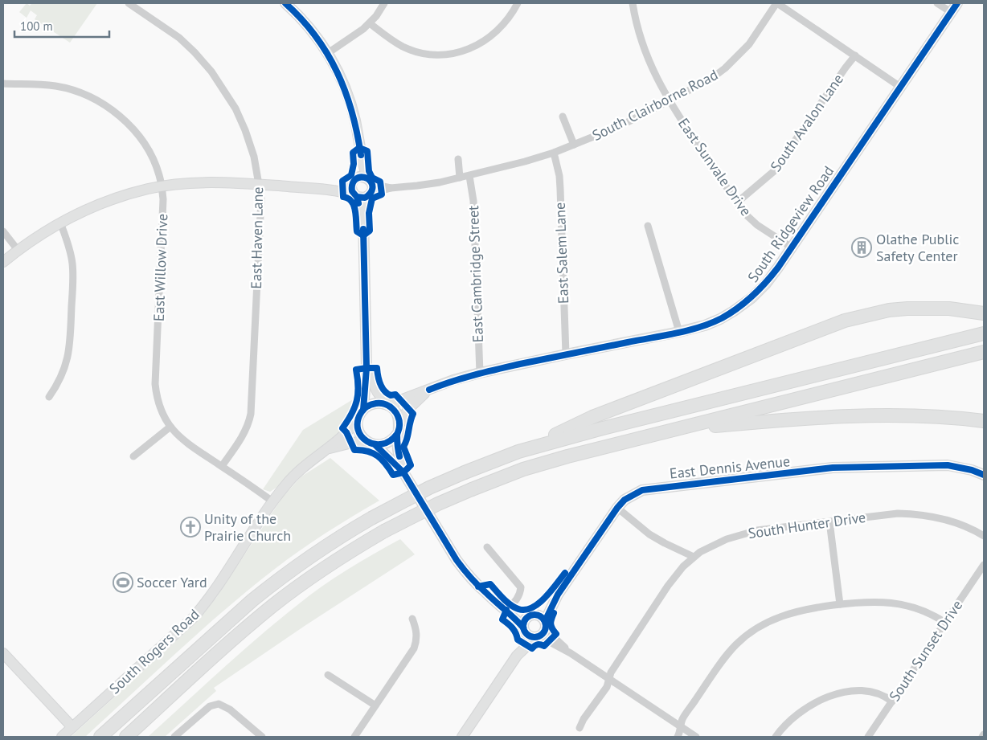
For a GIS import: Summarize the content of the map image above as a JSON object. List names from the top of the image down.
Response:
{
  "streets": {
    "main road": ["South Ridgeview Road", "East Dennis Avenue", "South Rogers Road"],
    "street": [
      "South Clairborne Road",
      "South Avalon Lane",
      "East Sunvale Drive",
      "East Haven Lane",
      "East Salem Lane",
      "East Willow Drive",
      "East Cambridge Street",
      "South Hunter Drive",
      "South Sunset Drive"
    ]
  },
  "crossings": [
    ["South Clairborne Road", "East Sunvale Drive"],
    ["South Clairborne Road", "East Salem Lane"],
    ["South Clairborne Road", "East Cambridge Street"],
    ["South Avalon Lane", "East Sunvale Drive"],
    ["East Sunvale Drive", "South Ridgeview Road"],
    ["South Ridgeview Road", "East Salem Lane"],
    ["South Ridgeview Road", "East Cambridge Street"],
    ["East Haven Lane", "East Willow Drive"],
    ["East Willow Drive", "South Rogers Road"]
  ],
  "places": {
    "building": ["Olathe Public Safety Center"],
    "church": ["Unity of the Prairie Church"],
    "sports": ["Soccer Yard"]
  },
  "scale_bar": "100 m"
}
